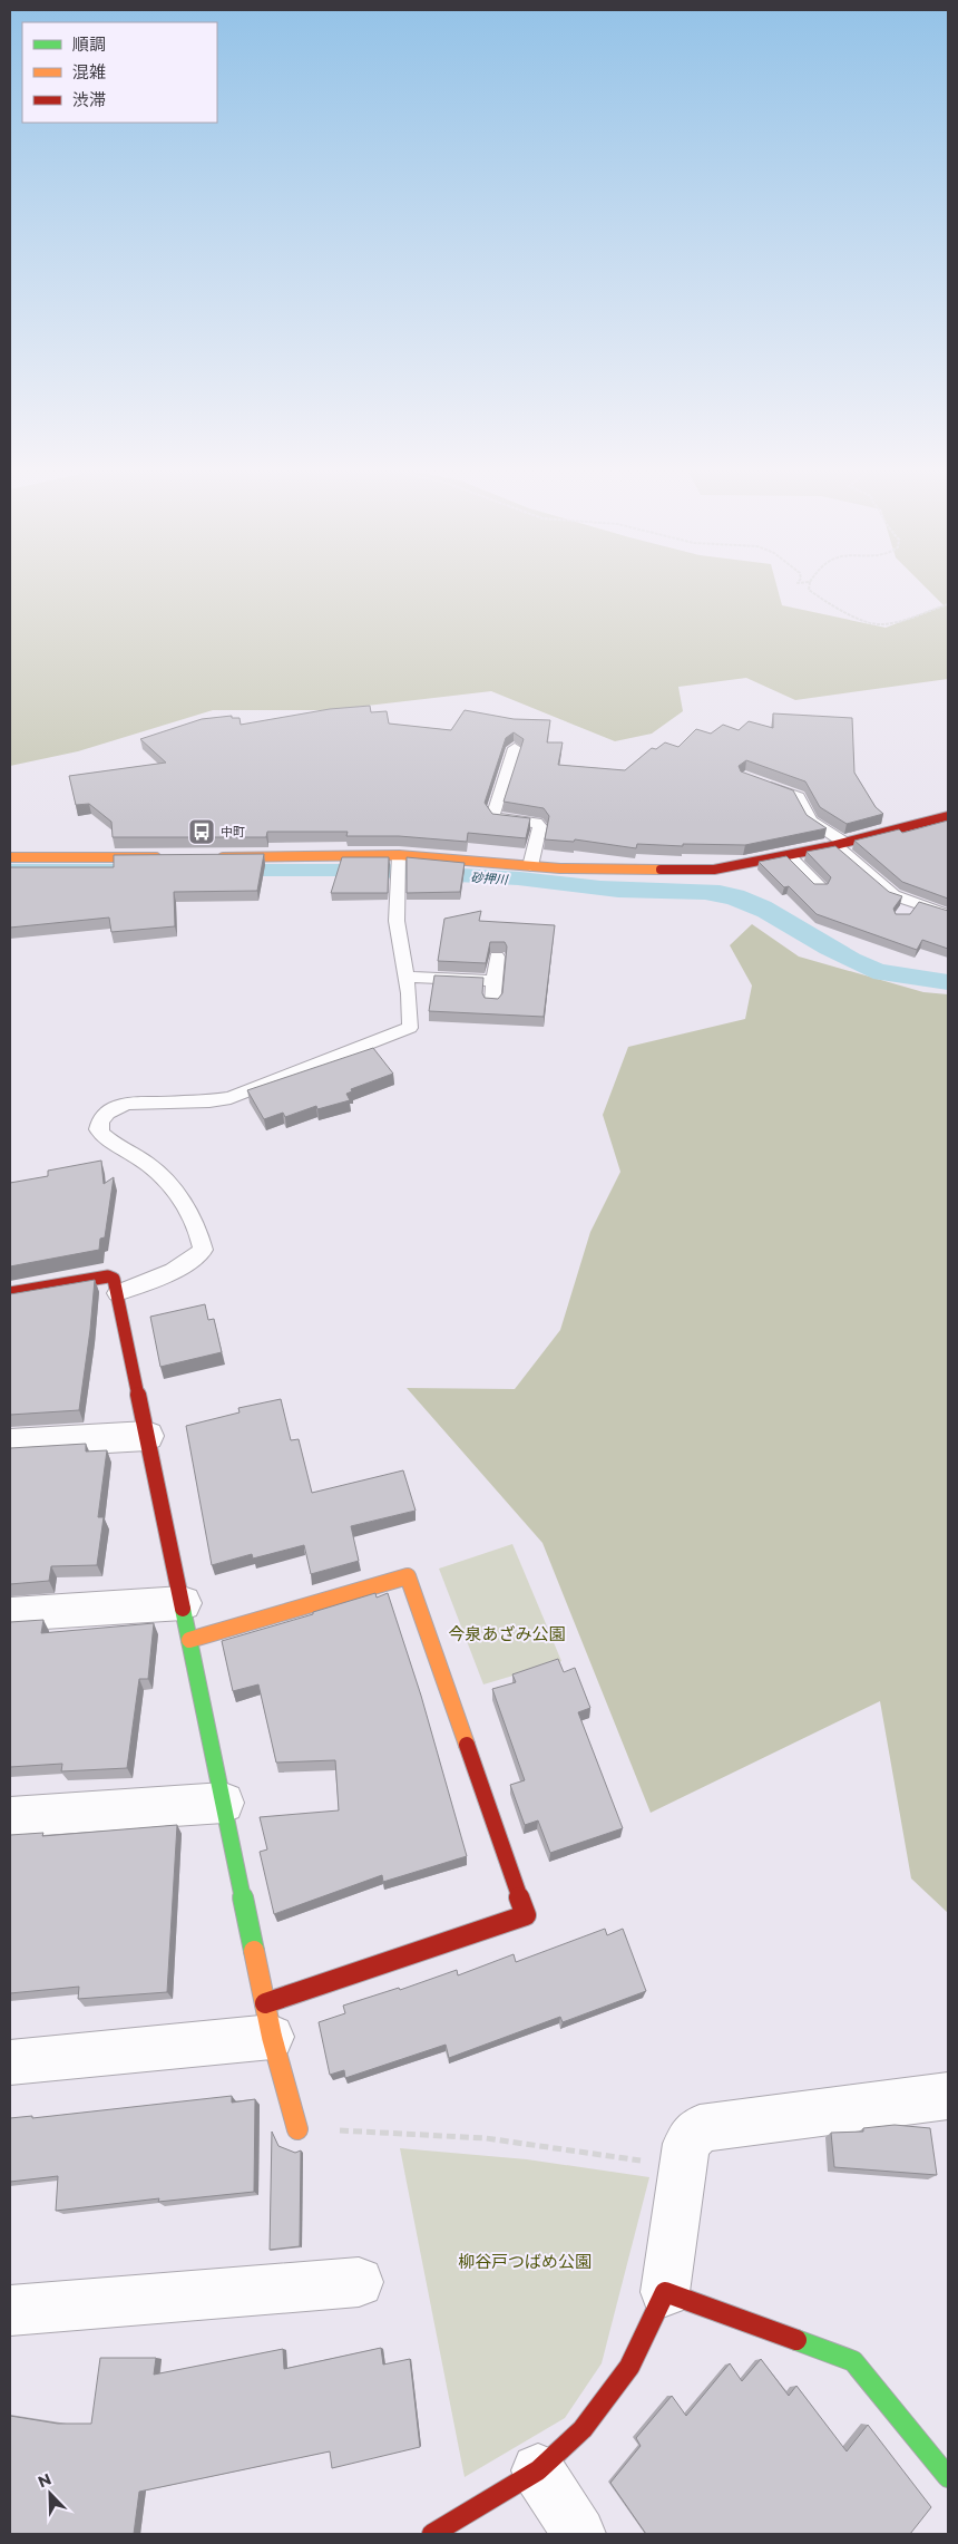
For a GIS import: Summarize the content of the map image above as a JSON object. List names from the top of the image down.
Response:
{
  "water": ["砂押川"],
  "parks": ["今泉あざみ公園", "柳谷戸つばめ公園"],
  "places": {
    "bus stop": ["中町"]
  },
  "legend": ["順調", "混雑", "渋滞"],
  "north": "top left"
}
